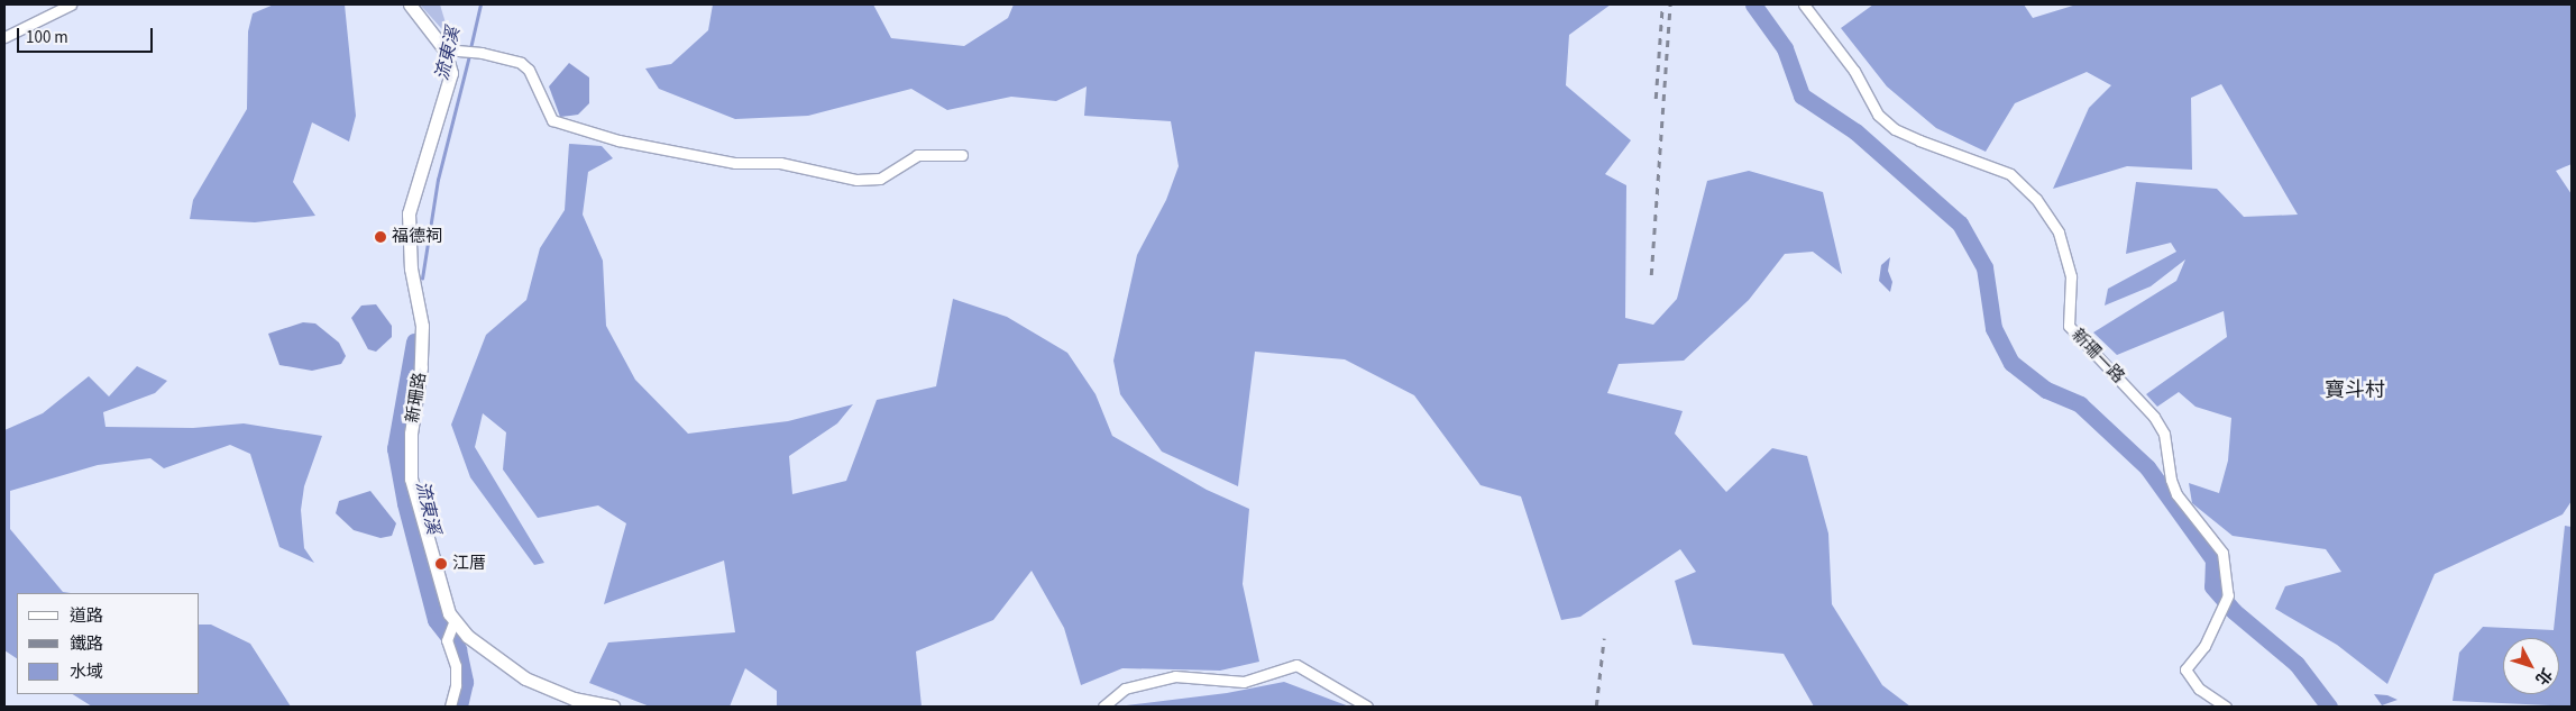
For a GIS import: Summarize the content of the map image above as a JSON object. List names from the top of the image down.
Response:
{
  "streets": {
    "street": ["新珊一路", "新珊路"]
  },
  "districts": ["寶斗村"],
  "water": ["流東溪"],
  "places": ["福德祠", "江厝"],
  "legend": ["道路", "鐵路", "水域"],
  "scale_bar": "100 m",
  "north": "bottom right"
}
